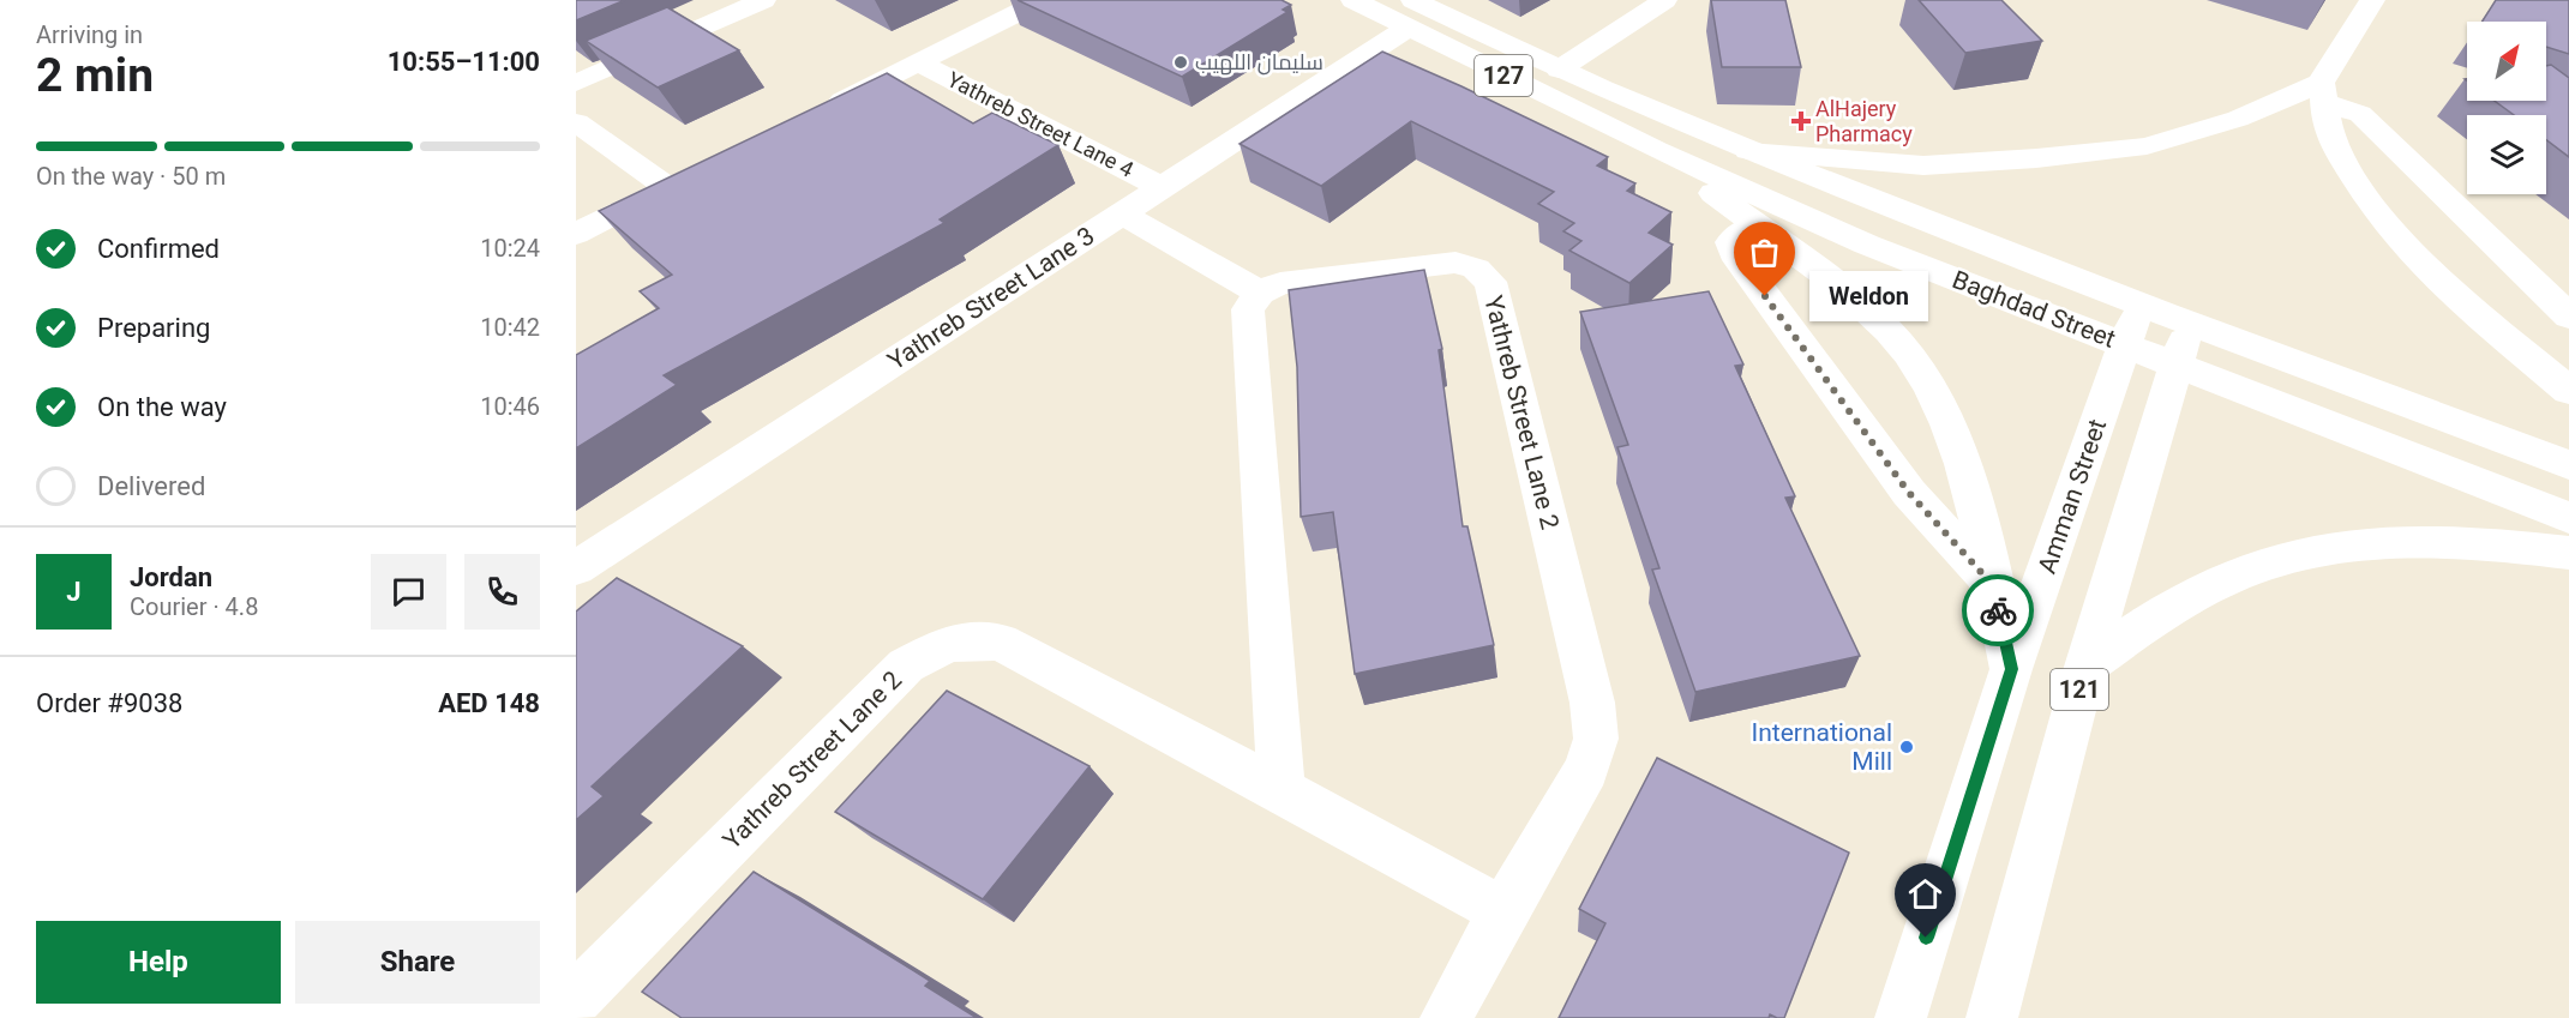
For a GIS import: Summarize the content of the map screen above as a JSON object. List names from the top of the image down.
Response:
{
  "streets": {
    "street": [
      "127",
      "Yathreb Street Lane 4",
      "Yathreb Street Lane 3",
      "Baghdad Street",
      "Yathreb Street Lane 2",
      "Amman Street",
      "121"
    ]
  },
  "crossings": [
    ["Yathreb Street Lane 4", "Yathreb Street Lane 3"],
    ["Yathreb Street Lane 3", "Baghdad Street"],
    ["Baghdad Street", "Amman Street"],
    ["Baghdad Street", "121"]
  ],
  "places": {
    "other": ["سليمان اللهيب", "Weldon", "International Mill"],
    "health": ["AlHajery Pharmacy"]
  },
  "north": "top right",
  "page": {
    "heading": ["2 min", "Arriving in", "10:55–11:00"],
    "panel": [
      "Jordan",
      "Courier · 4.8",
      "Order #9038",
      "AED 148"
    ],
    "bar": "On the way · 50 m",
    "list": [
      ["Confirmed", "10:24"],
      ["Preparing", "10:42"],
      ["On the way", "10:46"],
      "Delivered"
    ],
    "bubble": "Weldon",
    "round": "J",
    "buttons": ["Help", "Share"]
  }
}
